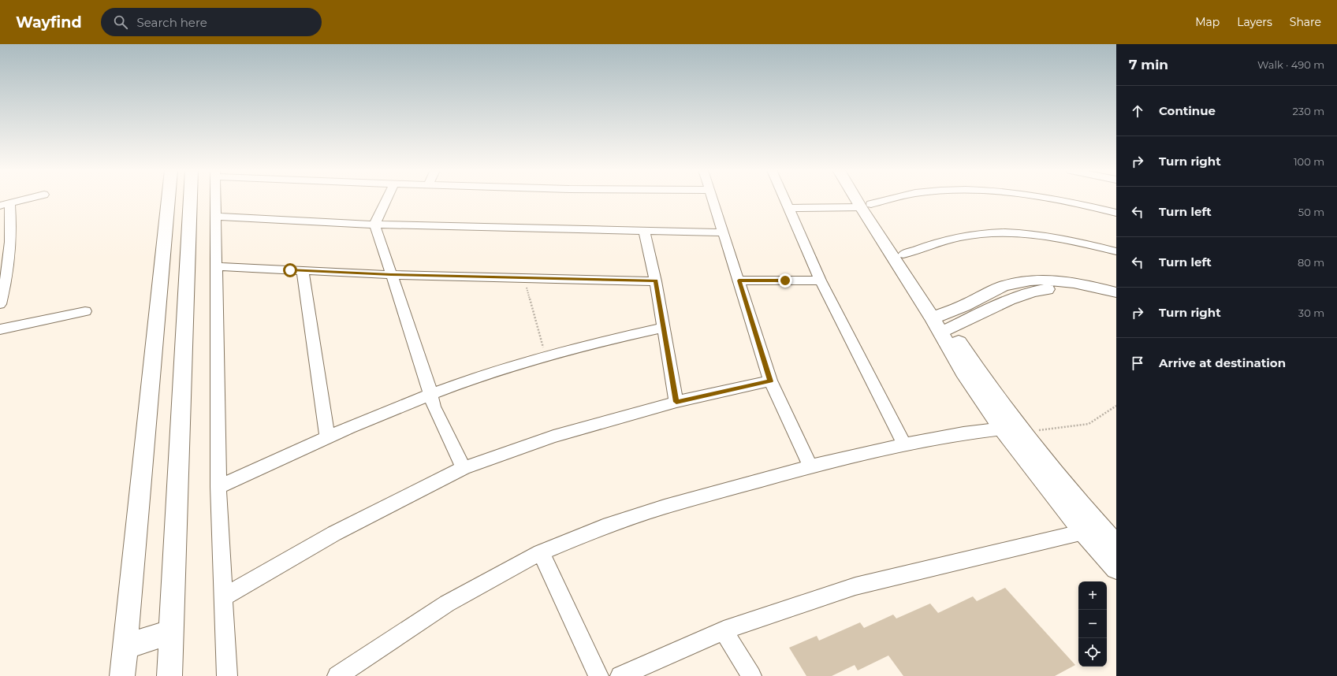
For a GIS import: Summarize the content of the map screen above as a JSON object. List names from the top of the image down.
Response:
{
  "page": {
    "header": "Wayfind",
    "search": "Search here",
    "nav": ["Map", "Layers", "Share"],
    "heading": ["7 min", "Walk · 490 m"],
    "list": [
      ["Continue", "230 m"],
      ["Turn right", "100 m"],
      ["Turn left", "50 m"],
      ["Turn left", "80 m"],
      ["Turn right", "30 m"],
      "Arrive at destination"
    ],
    "map_buttons": ["+", "−"]
  }
}
